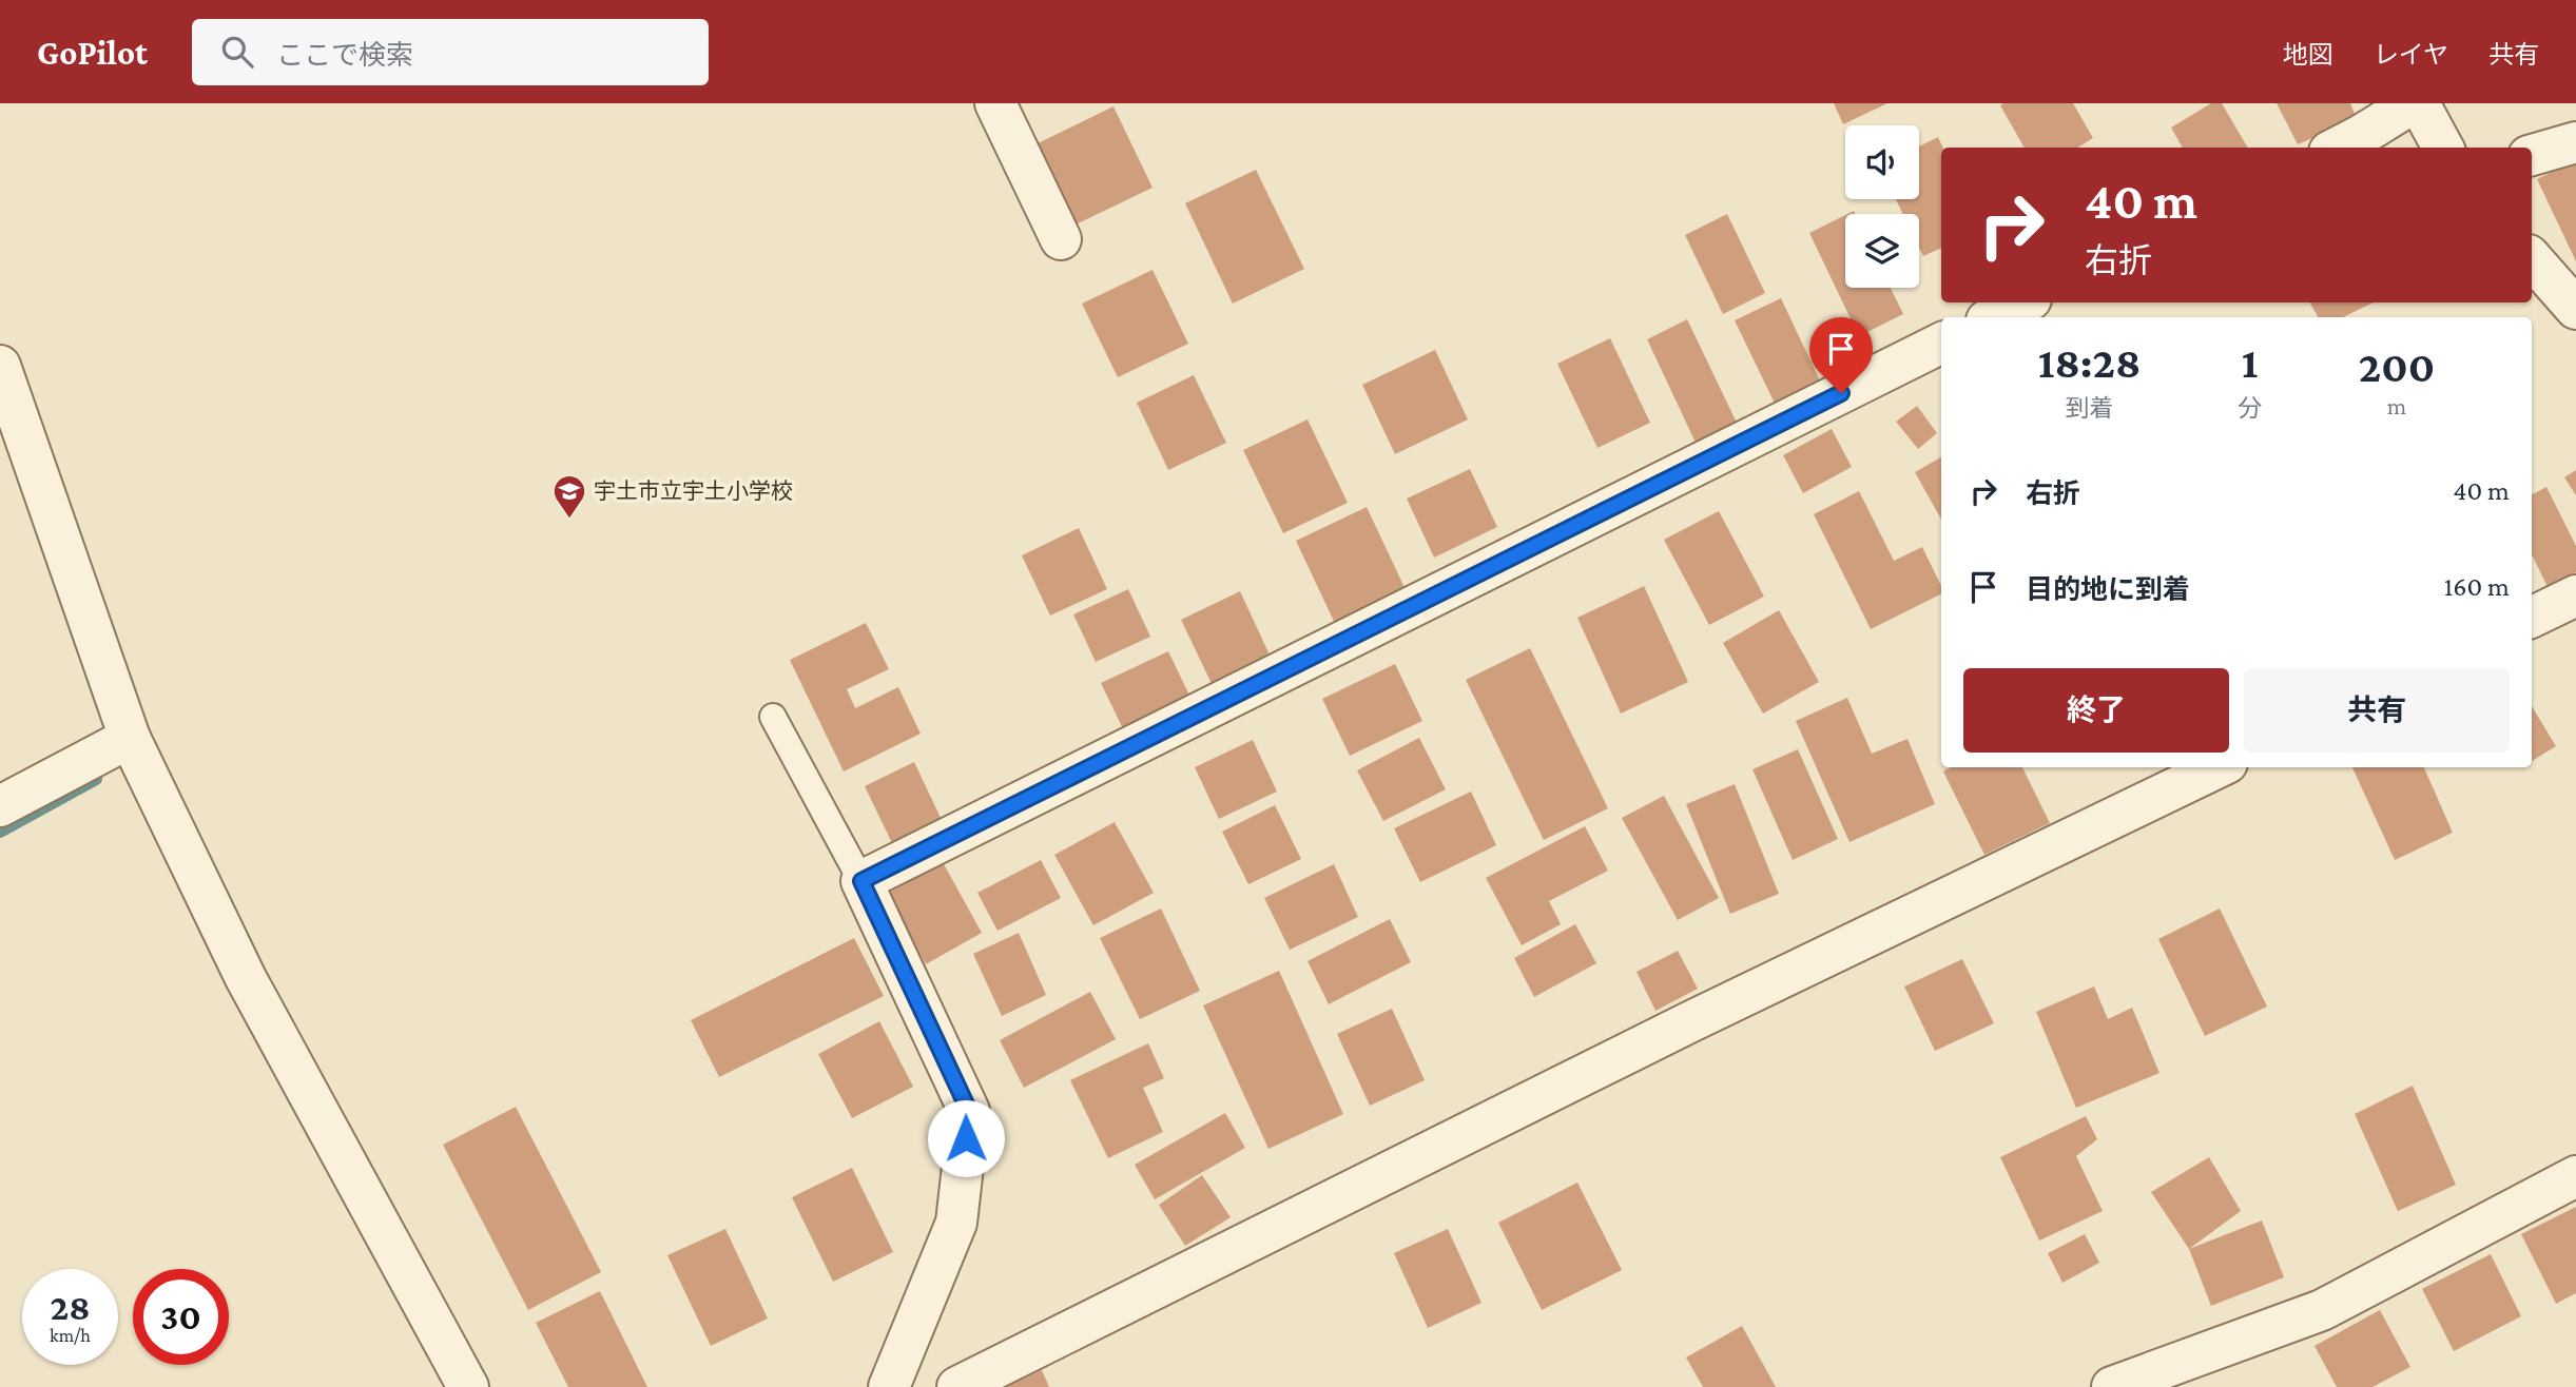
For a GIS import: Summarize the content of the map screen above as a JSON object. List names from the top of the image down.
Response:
{
  "places": {
    "school or university": ["宇土市立宇土小学校"]
  },
  "page": {
    "header": "GoPilot",
    "search": "ここで検索",
    "nav": ["地図", "レイヤ", "共有"],
    "turn": ["40 m", "右折"],
    "eta": [
      "18:28",
      "到着",
      "1",
      "分",
      "200",
      "m"
    ],
    "list": [
      {
        "name": "右折",
        "value": "40 m"
      },
      {
        "name": "目的地に到着",
        "value": "160 m"
      }
    ],
    "buttons": ["終了", "共有"],
    "speed": "28 km/h",
    "limit": "30"
  }
}
